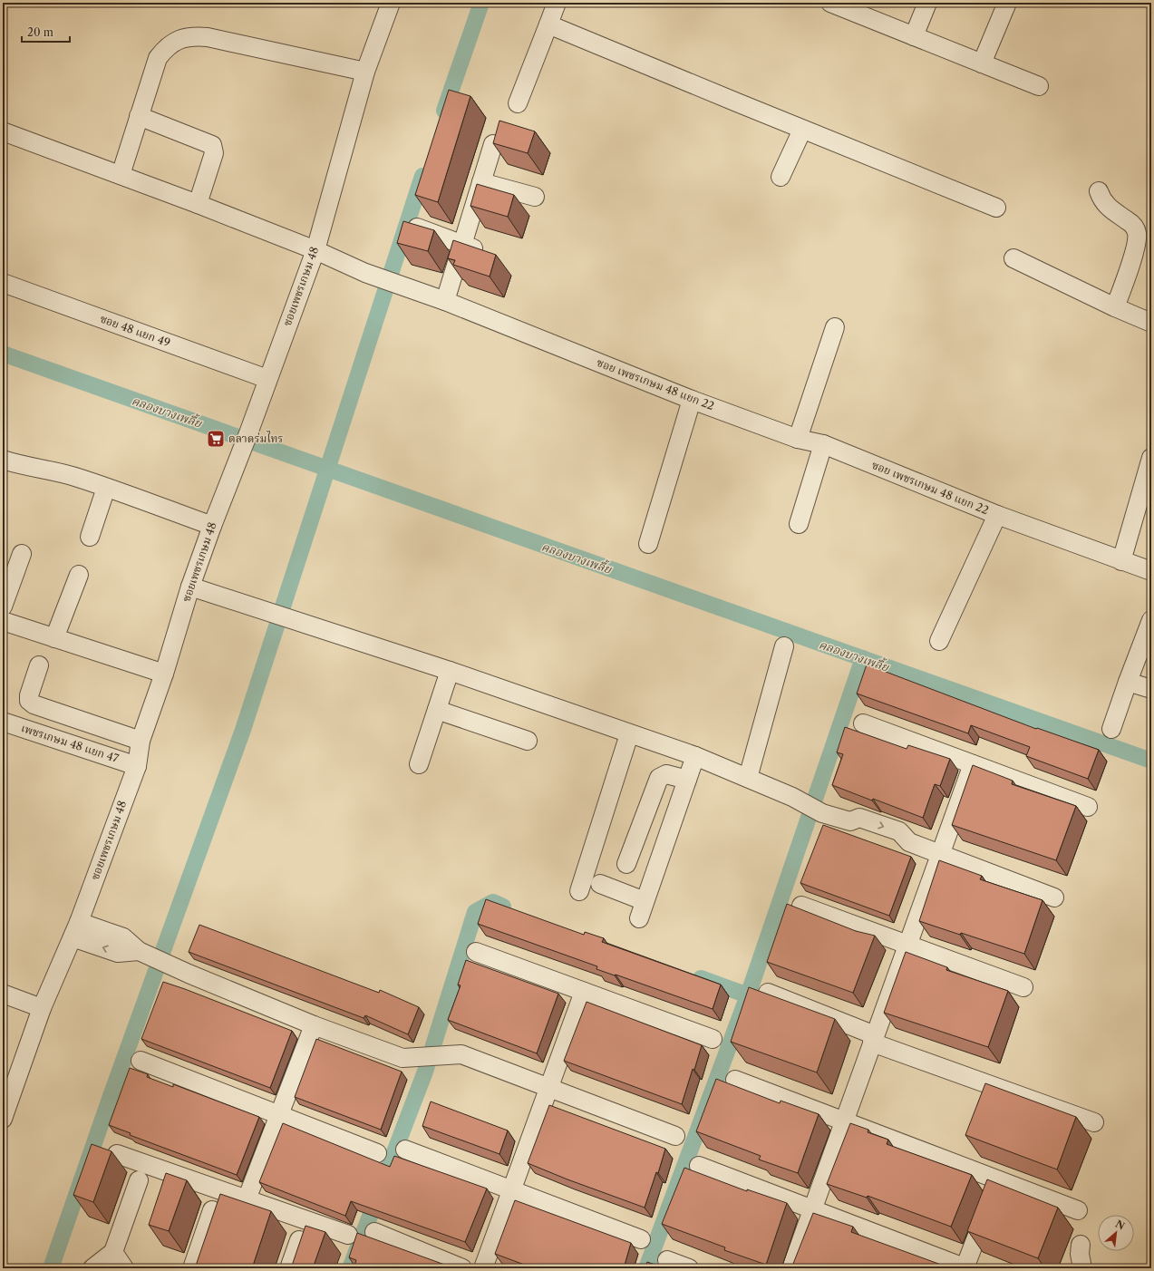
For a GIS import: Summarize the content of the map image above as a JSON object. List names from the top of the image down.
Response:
{
  "streets": {
    "street": [
      "ซอยเพชรเกษม 48",
      "ซอย 48 แยก 49",
      "ซอย เพชรเกษม 48 แยก 22",
      "เพชรเกษม 48 แยก 47"
    ]
  },
  "crossings": [
    ["ซอยเพชรเกษม 48", "ซอย 48 แยก 49"],
    ["ซอยเพชรเกษม 48", "ซอย เพชรเกษม 48 แยก 22"],
    ["ซอยเพชรเกษม 48", "เพชรเกษม 48 แยก 47"]
  ],
  "water": ["คลองบางเพลี้ย"],
  "places": {
    "supermarket": ["ตลาดร่มไทร"]
  },
  "scale_bar": "20 m",
  "north": "top right"
}
